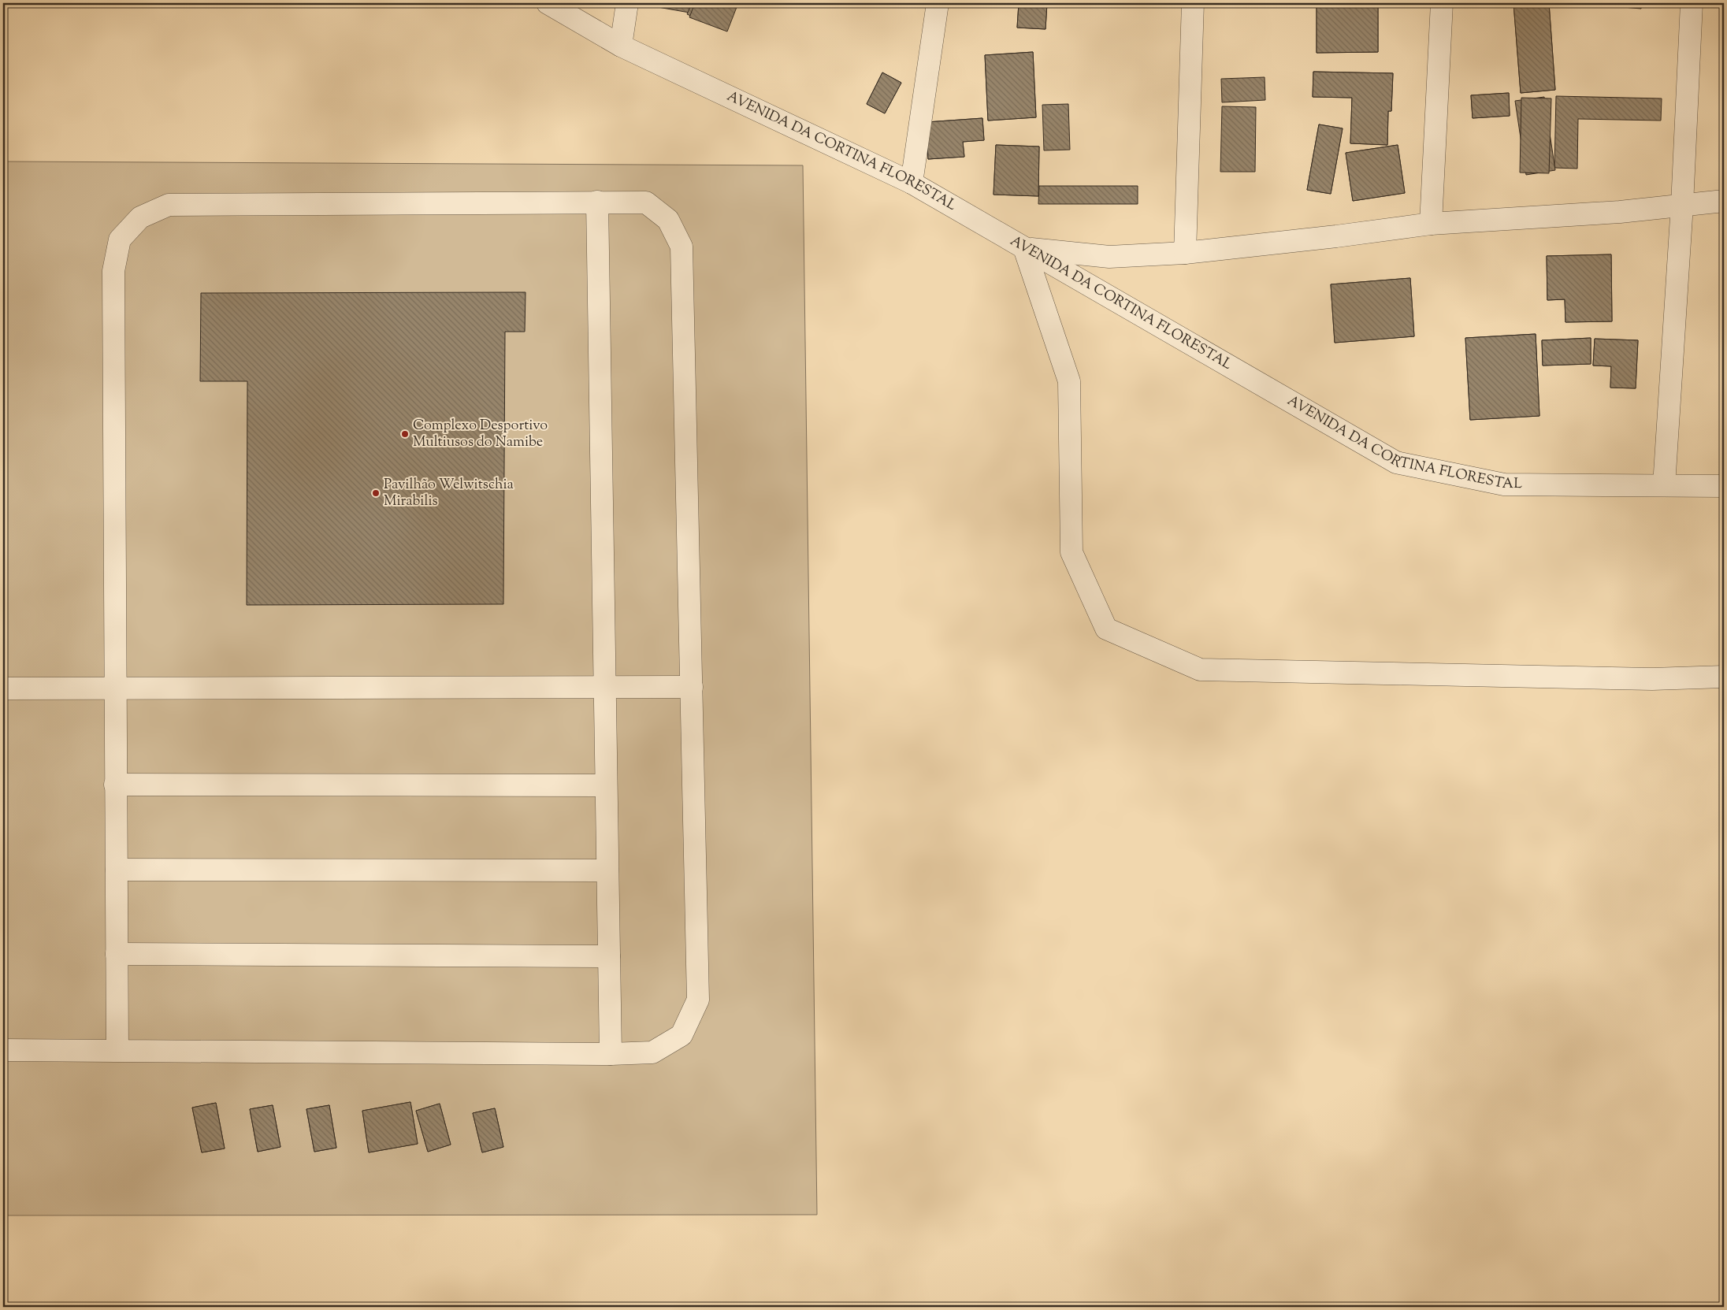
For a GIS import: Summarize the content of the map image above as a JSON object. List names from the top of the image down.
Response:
{
  "streets": {
    "street": ["AVENIDA DA CORTINA FLORESTAL"]
  },
  "places": ["Complexo Desportivo Multiusos do Namibe", "Pavilhão Welwitschia Mirabilis"]
}
